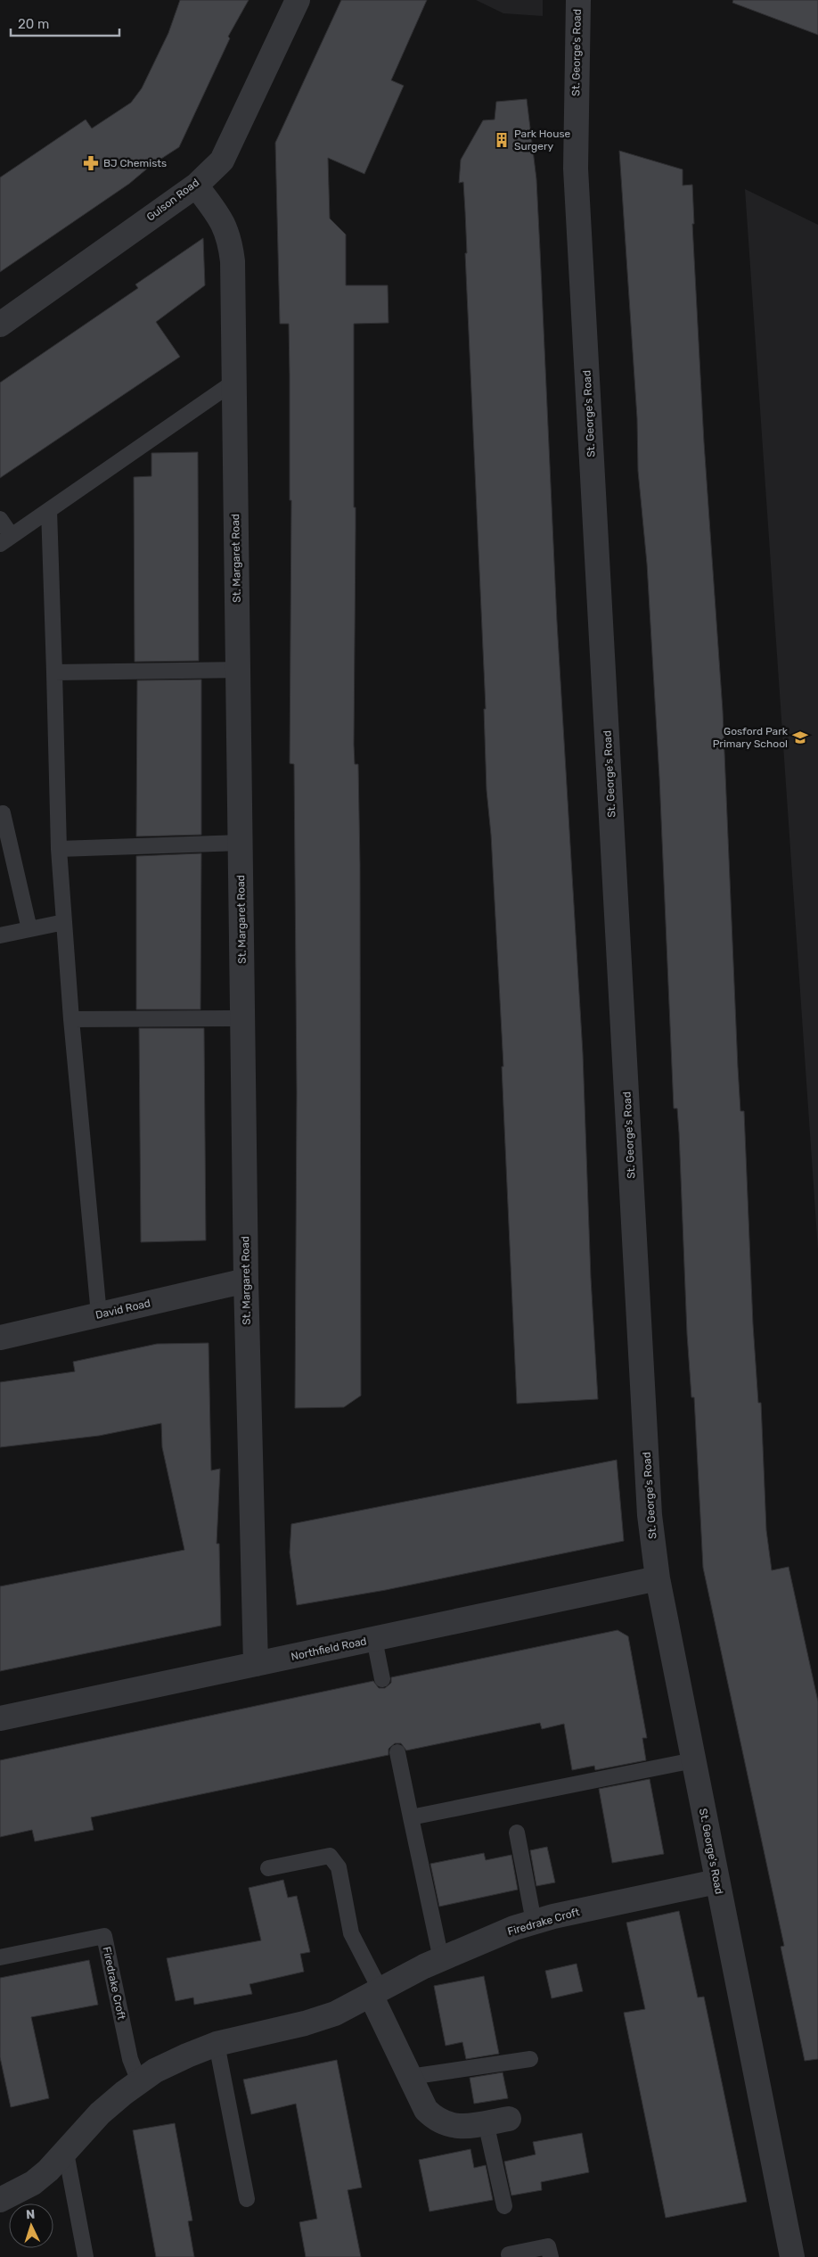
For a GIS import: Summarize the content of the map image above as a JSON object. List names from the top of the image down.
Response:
{
  "streets": {
    "street": [
      "St. George's Road",
      "Gulson Road",
      "St. Margaret Road",
      "David Road",
      "Northfield Road",
      "Firedrake Croft"
    ]
  },
  "crossings": [
    ["St. George's Road", "Northfield Road"],
    ["St. George's Road", "Firedrake Croft"],
    ["Gulson Road", "St. Margaret Road"],
    ["St. Margaret Road", "David Road"],
    ["St. Margaret Road", "Northfield Road"]
  ],
  "places": {
    "building": ["Park House Surgery"],
    "pharmacy": ["BJ Chemists"],
    "school or university": ["Gosford Park Primary School"]
  },
  "scale_bar": "20 m",
  "north": "top"
}
